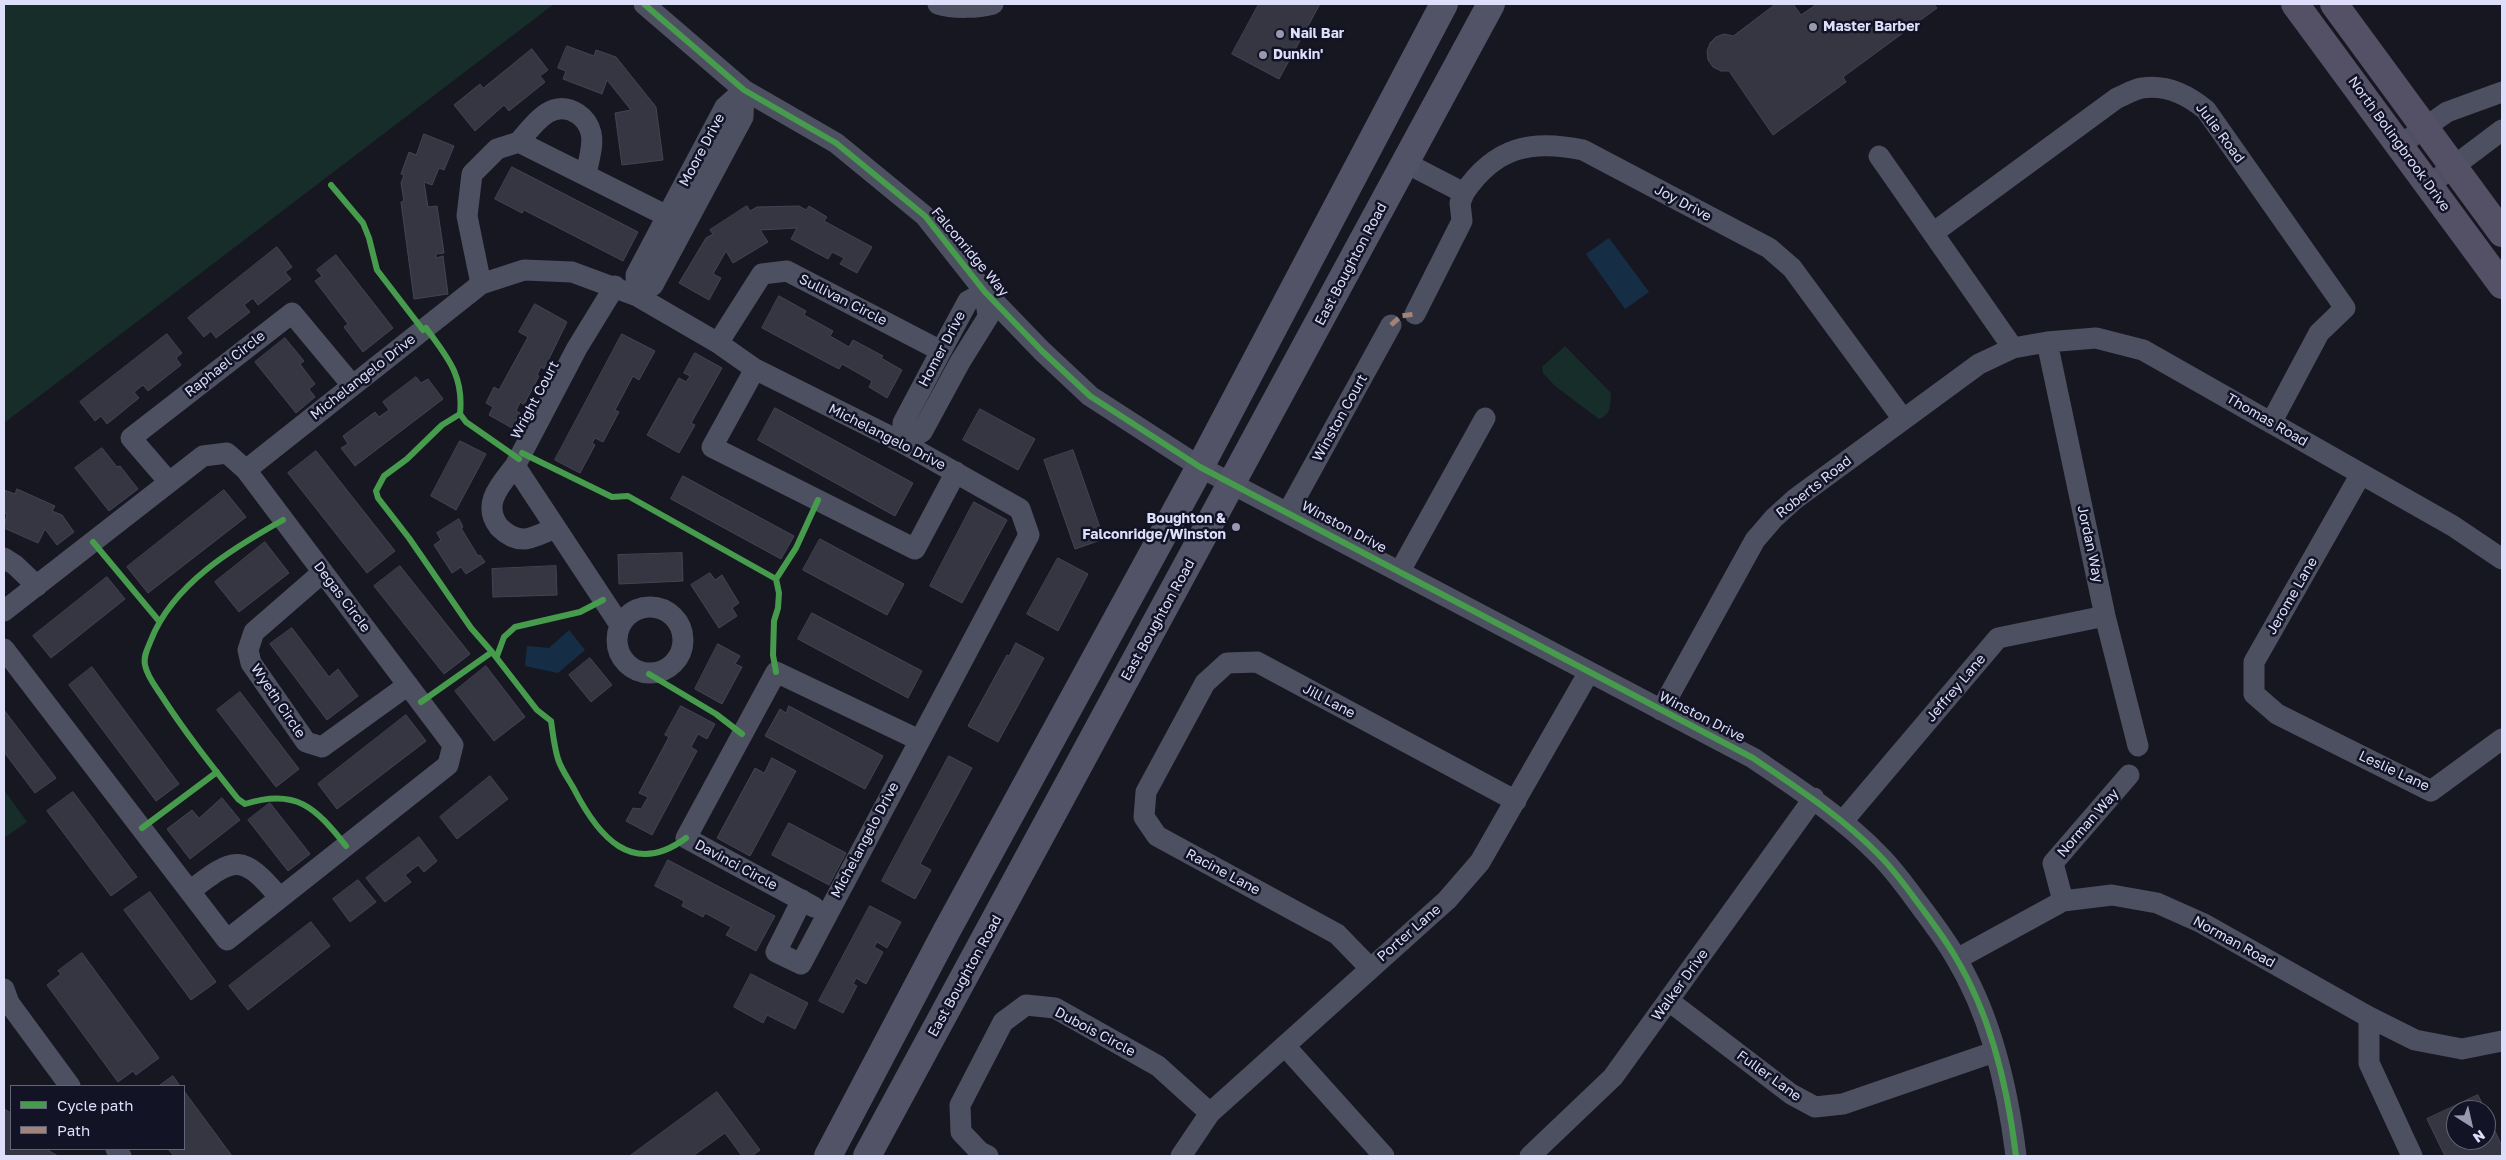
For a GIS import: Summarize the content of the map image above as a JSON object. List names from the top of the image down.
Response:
{
  "streets": {
    "main road": ["North Bolingbrook Drive", "East Boughton Road"],
    "street": [
      "Julie Road",
      "Moore Drive",
      "Joy Drive",
      "Falconridge Way",
      "Sullivan Circle",
      "Homer Drive",
      "Raphael Circle",
      "Michelangelo Drive",
      "Wright Court",
      "Winston Court",
      "Thomas Road",
      "Roberts Road",
      "Winston Drive",
      "Jordan Way",
      "Jerome Lane",
      "Degas Circle",
      "Jeffrey Lane",
      "Wyeth Circle",
      "Jill Lane",
      "Leslie Lane",
      "Norman Way",
      "Davinci Circle",
      "Racine Lane",
      "Porter Lane",
      "Norman Road",
      "Walker Drive",
      "Dubois Circle",
      "Fuller Lane"
    ]
  },
  "crossings": [
    ["Julie Road", "Thomas Road"],
    ["Moore Drive", "Falconridge Way"],
    ["Moore Drive", "Michelangelo Drive"],
    ["Joy Drive", "Roberts Road"],
    ["Falconridge Way", "Homer Drive"],
    ["Falconridge Way", "Winston Drive"],
    ["East Boughton Road", "Winston Drive"],
    ["Sullivan Circle", "Homer Drive"],
    ["Sullivan Circle", "Michelangelo Drive"],
    ["Homer Drive", "Michelangelo Drive"],
    ["Raphael Circle", "Michelangelo Drive"],
    ["Raphael Circle", "Degas Circle"],
    ["Michelangelo Drive", "Wright Court"],
    ["Michelangelo Drive", "Degas Circle"],
    ["Michelangelo Drive", "Davinci Circle"],
    ["Winston Court", "Winston Drive"],
    ["Thomas Road", "Roberts Road"],
    ["Thomas Road", "Jordan Way"],
    ["Thomas Road", "Jerome Lane"],
    ["Roberts Road", "Winston Drive"],
    ["Winston Drive", "Jeffrey Lane"],
    ["Winston Drive", "Porter Lane"],
    ["Winston Drive", "Norman Road"],
    ["Winston Drive", "Walker Drive"],
    ["Winston Drive", "Fuller Lane"],
    ["Jordan Way", "Jeffrey Lane"],
    ["Jerome Lane", "Leslie Lane"],
    ["Degas Circle", "Wyeth Circle"],
    ["Jill Lane", "Racine Lane"],
    ["Jill Lane", "Porter Lane"],
    ["Norman Way", "Norman Road"],
    ["Racine Lane", "Porter Lane"],
    ["Porter Lane", "Dubois Circle"],
    ["Walker Drive", "Fuller Lane"]
  ],
  "places": [
    "Master Barber",
    "Nail Bar",
    "Dunkin'",
    "Boughton & Falconridge/Winston"
  ],
  "legend": ["Cycle path", "Path"],
  "north": "bottom right"
}
